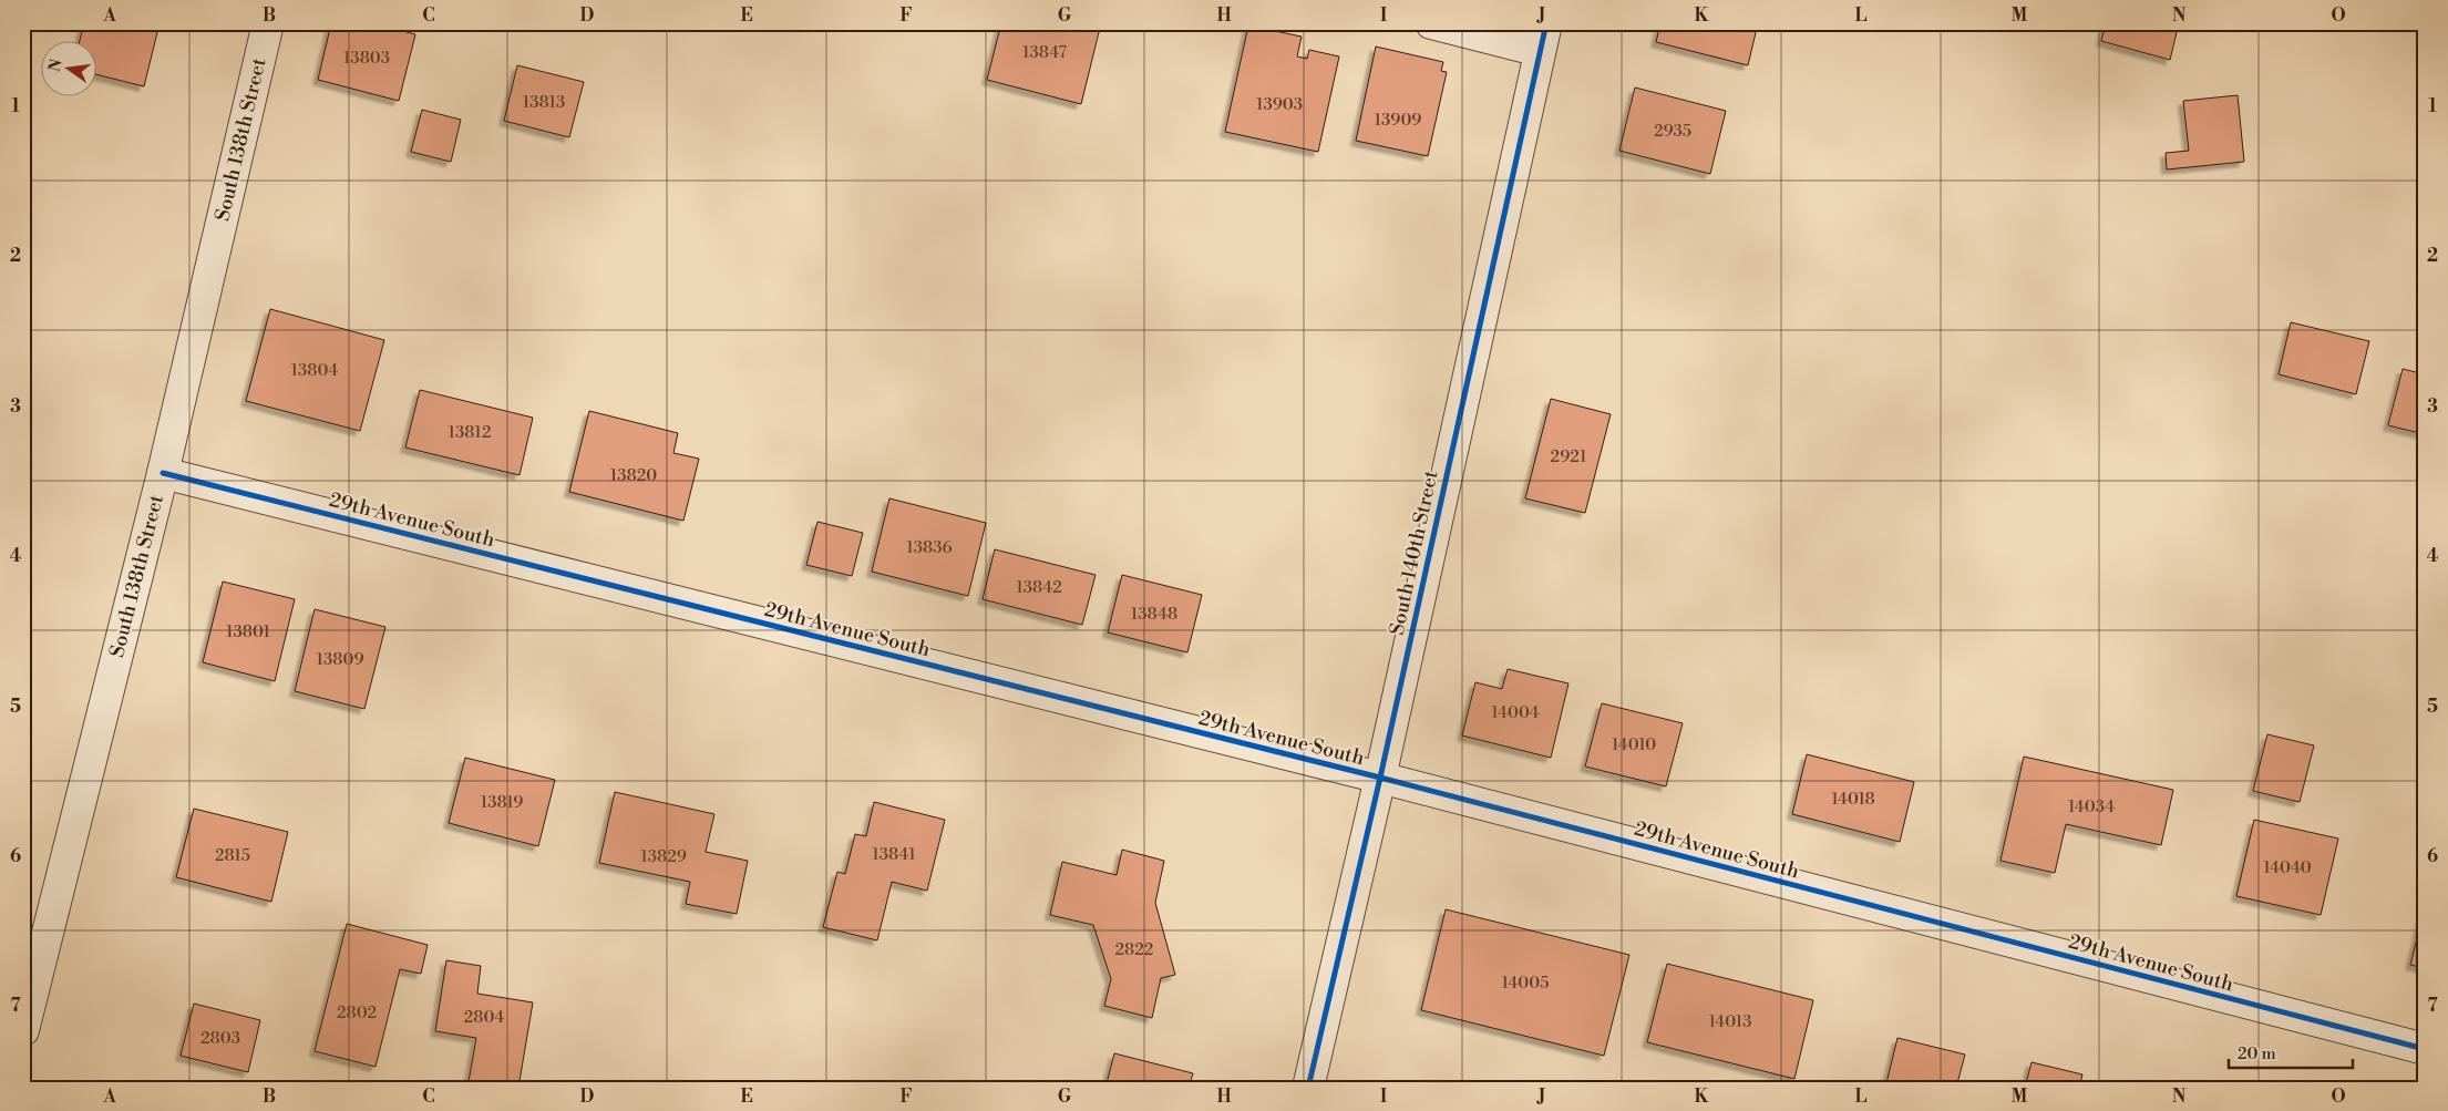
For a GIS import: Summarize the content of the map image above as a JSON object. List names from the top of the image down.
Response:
{
  "streets": {
    "street": ["South 138th Street", "29th Avenue South", "South 140th Street"]
  },
  "crossings": [
    ["South 138th Street", "29th Avenue South"],
    ["29th Avenue South", "South 140th Street"]
  ],
  "house_numbers": [
    "13847",
    "13803",
    "13813",
    "13903",
    "13909",
    "2935",
    "13804",
    "13812",
    "2921",
    "13820",
    "13836",
    "13842",
    "13848",
    "13801",
    "13809",
    "14004",
    "14010",
    "14018",
    "13819",
    "14034",
    "13841",
    "2815",
    "13829",
    "14040",
    "2822",
    "14005",
    "2802",
    "2804",
    "14013",
    "2803"
  ],
  "scale_bar": "20 m",
  "north": "left",
  "grid": {
    "columns": [
      "A",
      "B",
      "C",
      "D",
      "E",
      "F",
      "G",
      "H",
      "I",
      "J",
      "K",
      "L",
      "M",
      "N",
      "O"
    ],
    "rows": [
      "1",
      "2",
      "3",
      "4",
      "5",
      "6",
      "7"
    ]
  }
}
